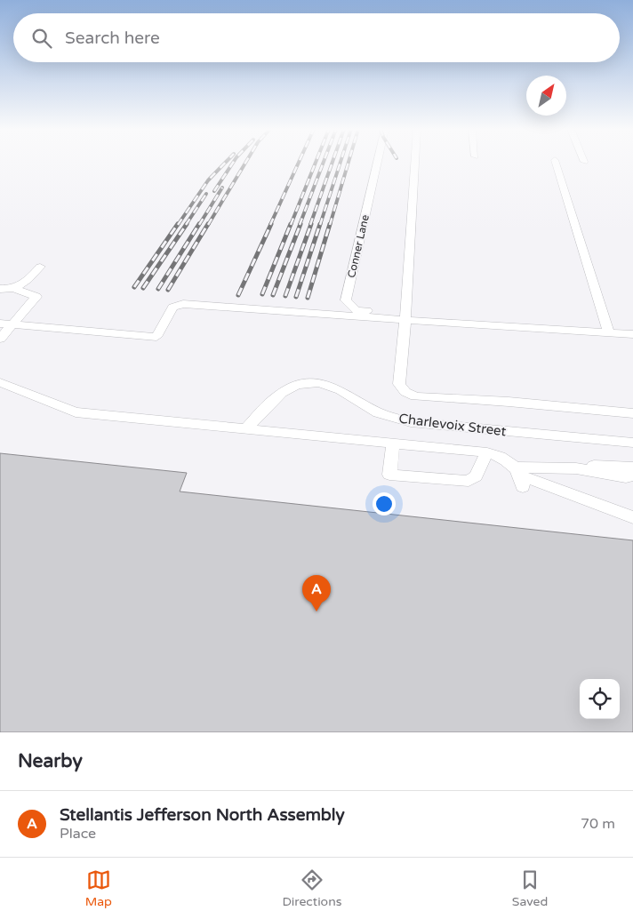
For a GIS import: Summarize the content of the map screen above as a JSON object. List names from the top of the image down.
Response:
{
  "streets": {
    "street": ["Conner Lane", "Charlevoix Street"]
  },
  "north": "top right",
  "page": {
    "search": "Search here",
    "pins": "A",
    "heading": "Nearby",
    "list": [
      {
        "mark": "A",
        "name": "Stellantis Jefferson North Assembly",
        "note": "Place",
        "value": "70 m"
      }
    ],
    "nav": ["Map", "Directions", "Saved"]
  }
}
